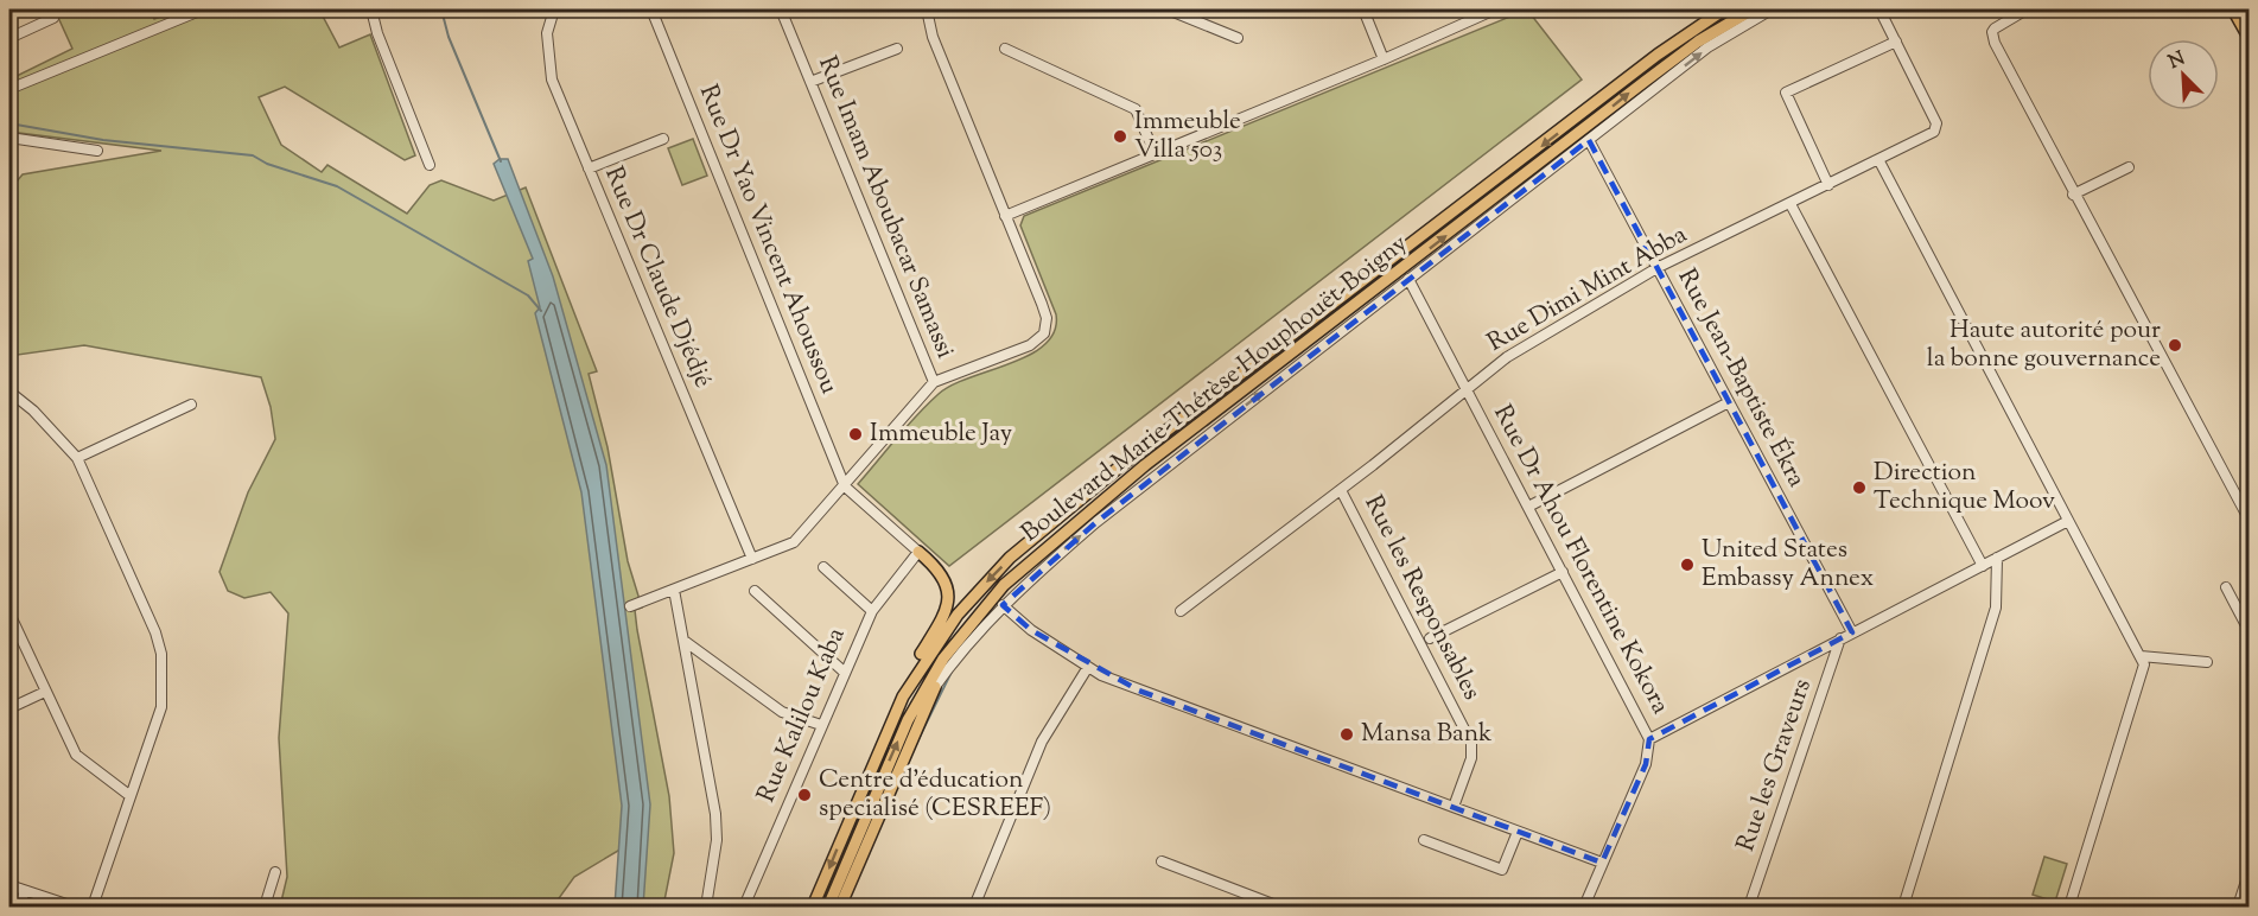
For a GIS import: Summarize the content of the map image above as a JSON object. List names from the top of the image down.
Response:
{
  "streets": {
    "main road": ["Boulevard Marie-Thérèse Houphouët-Boigny"],
    "street": [
      "Rue Imam Aboubacar Samassi",
      "Rue Dr Yao Vincent Ahoussou",
      "Rue Dr Claude Djédjé",
      "Rue Dimi Mint Abba",
      "Rue Jean-Baptiste Ékra",
      "Rue Dr Ahou Florentine Kokora",
      "Rue les Responsables",
      "Rue Kalilou Kaba",
      "Rue les Graveurs"
    ]
  },
  "crossings": [
    ["Rue Dimi Mint Abba", "Rue Jean-Baptiste Ékra"],
    ["Rue Dimi Mint Abba", "Rue Dr Ahou Florentine Kokora"],
    ["Rue Dimi Mint Abba", "Rue les Responsables"]
  ],
  "places": [
    "Immeuble Villa 503",
    "Haute autorité pour la bonne gouvernance",
    "Immeuble Jay",
    "Direction Technique Moov",
    "United States Embassy Annex",
    "Mansa Bank",
    "Centre d'éducation specialisé (CESREEF)"
  ],
  "north": "top left"
}
